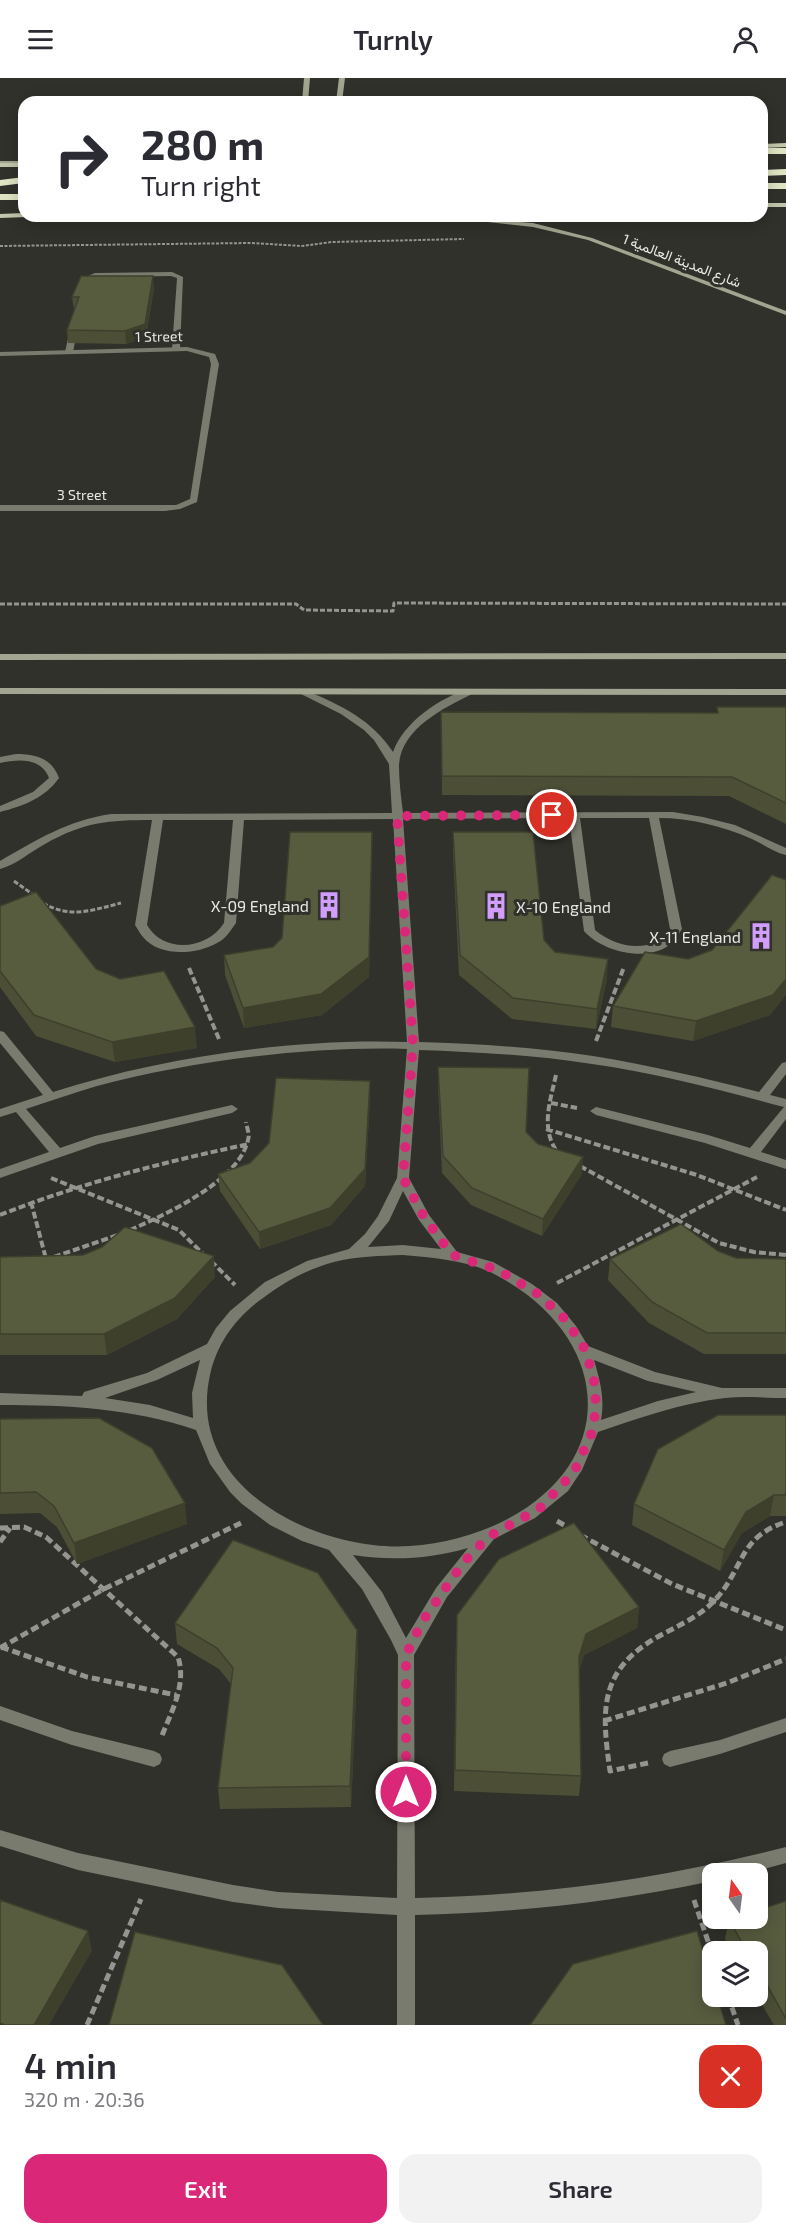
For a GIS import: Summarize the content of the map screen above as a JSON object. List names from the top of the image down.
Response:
{
  "streets": {
    "street": ["شارع المدينة العالمية 1", "1 Street", "3 Street"]
  },
  "crossings": [
    ["1 Street", "3 Street"]
  ],
  "places": {
    "building": ["X-09 England", "X-10 England", "X-11 England"]
  },
  "north": "top",
  "page": {
    "header": "Turnly",
    "turn": ["280 m", "Turn right"],
    "heading": ["4 min", "320 m · 20:36"],
    "buttons": ["Exit", "Share"]
  }
}
